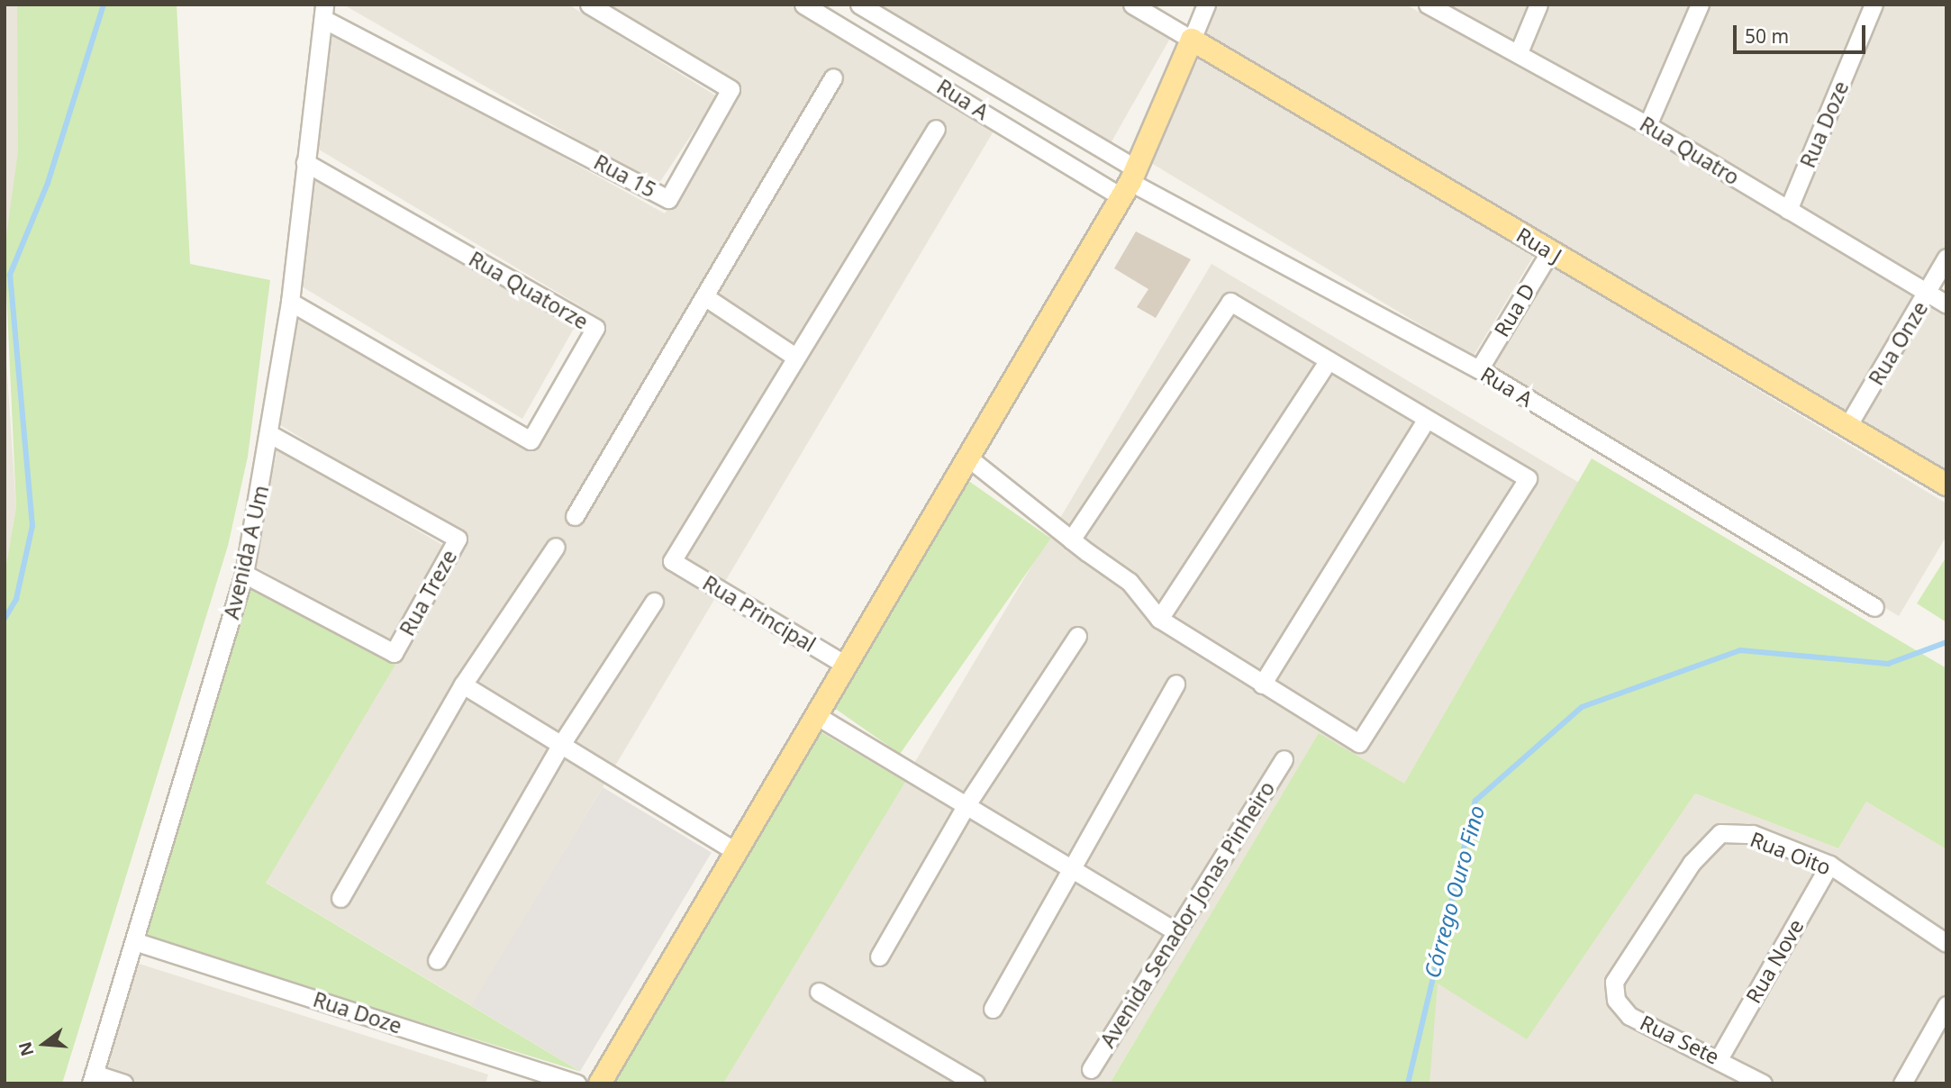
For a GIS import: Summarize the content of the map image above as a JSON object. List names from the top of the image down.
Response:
{
  "streets": {
    "main road": ["Rua J"],
    "street": [
      "Rua A",
      "Rua Doze",
      "Rua Quatro",
      "Rua 15",
      "Rua Quatorze",
      "Rua D",
      "Rua Onze",
      "Avenida A Um",
      "Rua Treze",
      "Rua Principal",
      "Rua Oito",
      "Avenida Senador Jonas Pinheiro",
      "Rua Nove",
      "Rua Sete"
    ]
  },
  "crossings": [
    ["Rua A", "Rua D"],
    ["Rua Doze", "Rua Quatro"],
    ["Rua Doze", "Avenida A Um"],
    ["Rua Quatro", "Rua Onze"],
    ["Rua 15", "Avenida A Um"],
    ["Rua J", "Rua D"],
    ["Rua J", "Rua Onze"],
    ["Rua Quatorze", "Avenida A Um"],
    ["Avenida A Um", "Rua Treze"],
    ["Rua Oito", "Rua Nove"],
    ["Rua Oito", "Rua Sete"],
    ["Rua Nove", "Rua Sete"]
  ],
  "water": ["Córrego Ouro Fino"],
  "scale_bar": "50 m",
  "north": "left"
}
